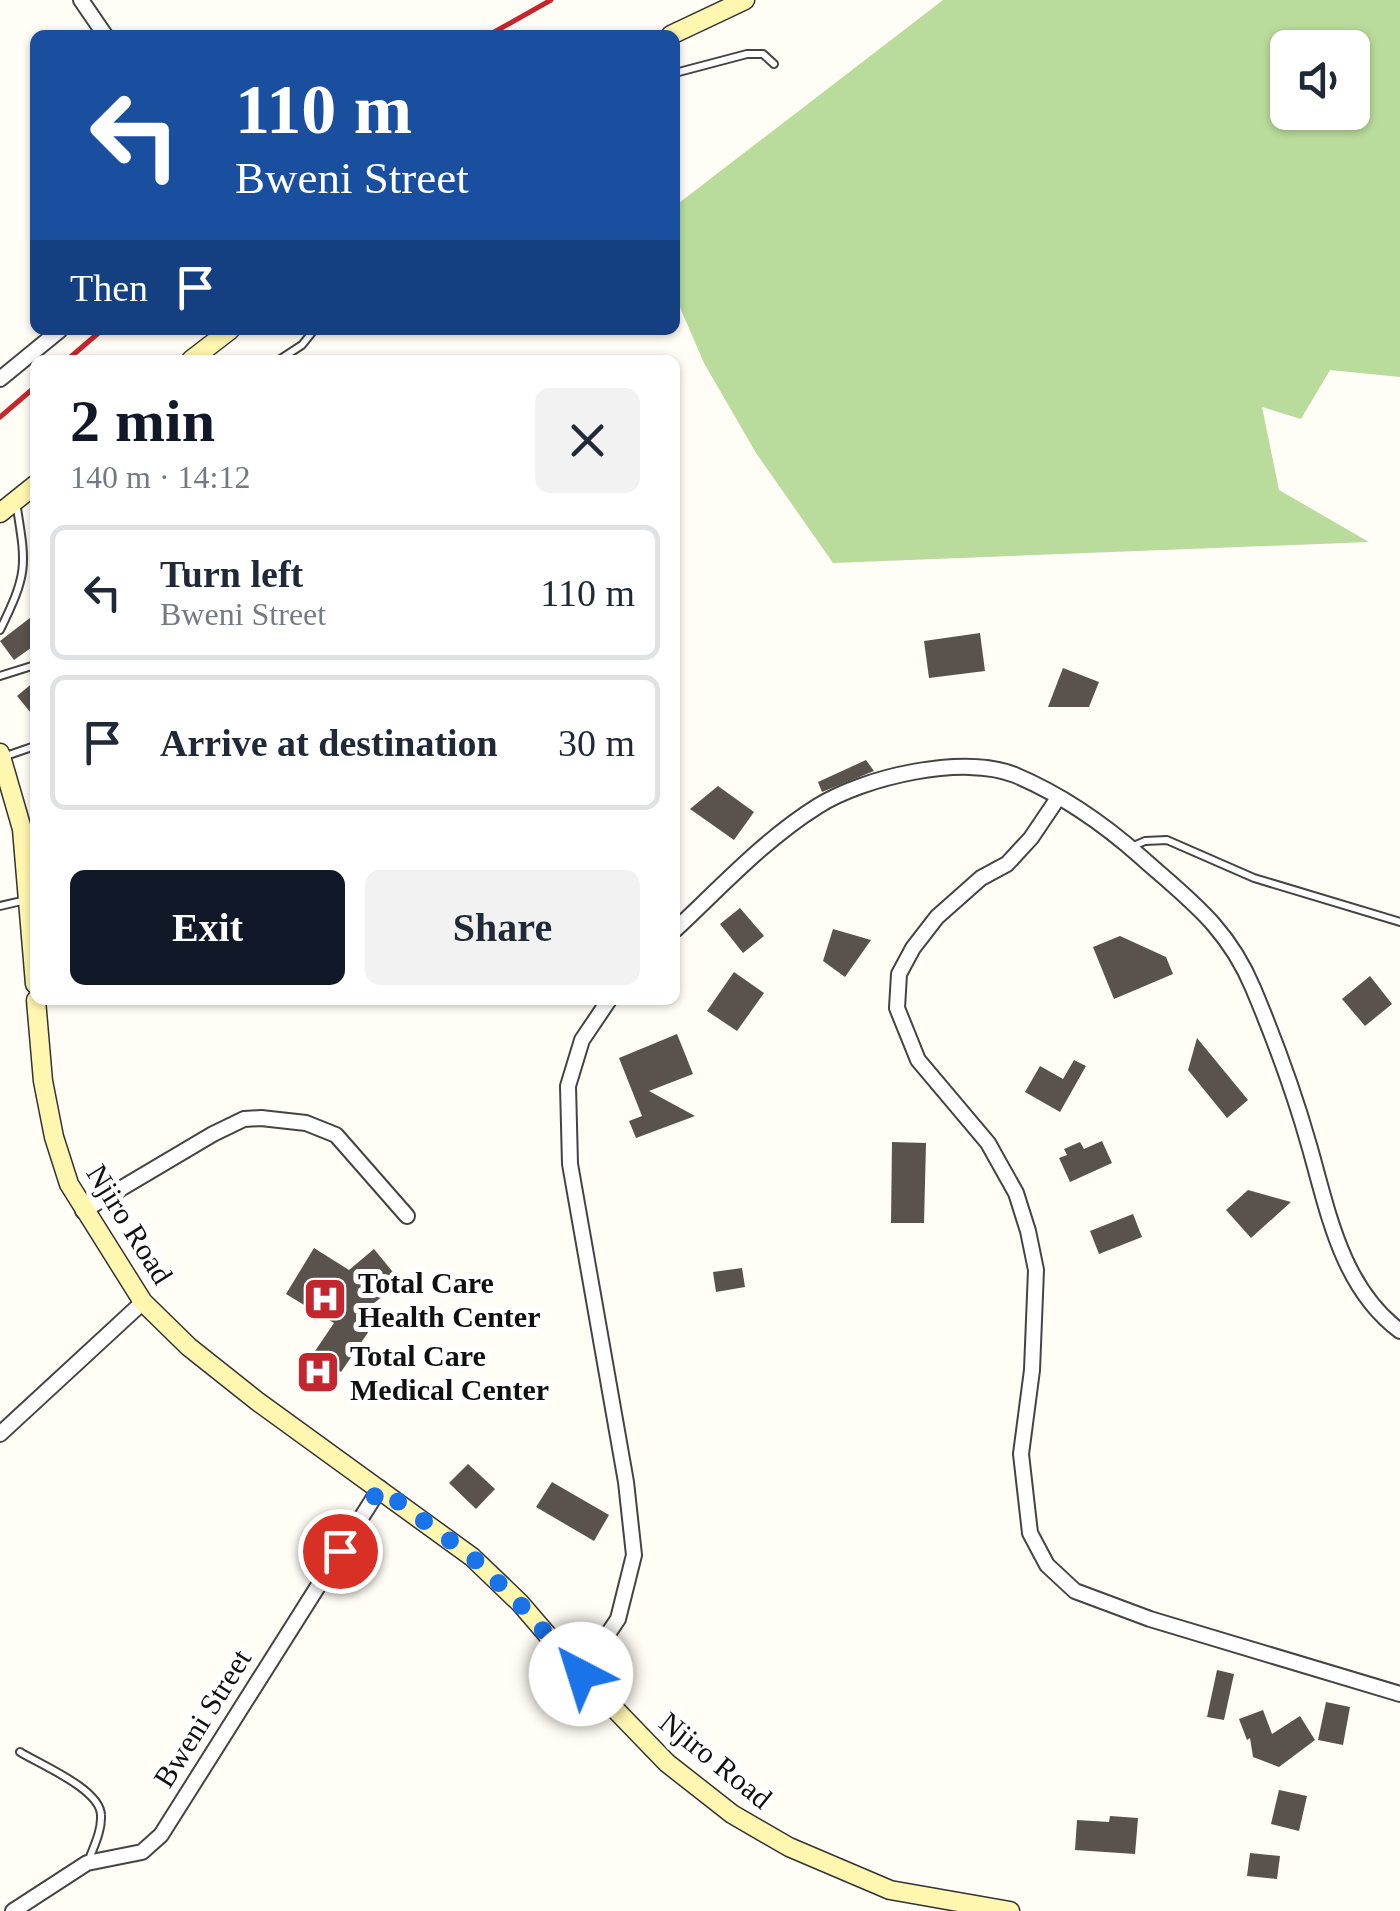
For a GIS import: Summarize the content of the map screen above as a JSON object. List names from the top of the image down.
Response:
{
  "streets": {
    "street": ["Njiro Road", "Bweni Street"]
  },
  "crossings": [
    ["Njiro Road", "Bweni Street"]
  ],
  "places": {
    "hospital": ["Total Care Health Center", "Total Care Medical Center"]
  },
  "page": {
    "turn": ["110 m", "Bweni Street"],
    "then": "Then",
    "heading": ["2 min", "140 m · 14:12"],
    "list": [
      {
        "name": "Turn left",
        "note": "Bweni Street",
        "value": "110 m"
      },
      {
        "name": "Arrive at destination",
        "value": "30 m"
      }
    ],
    "buttons": ["Exit", "Share"]
  }
}
